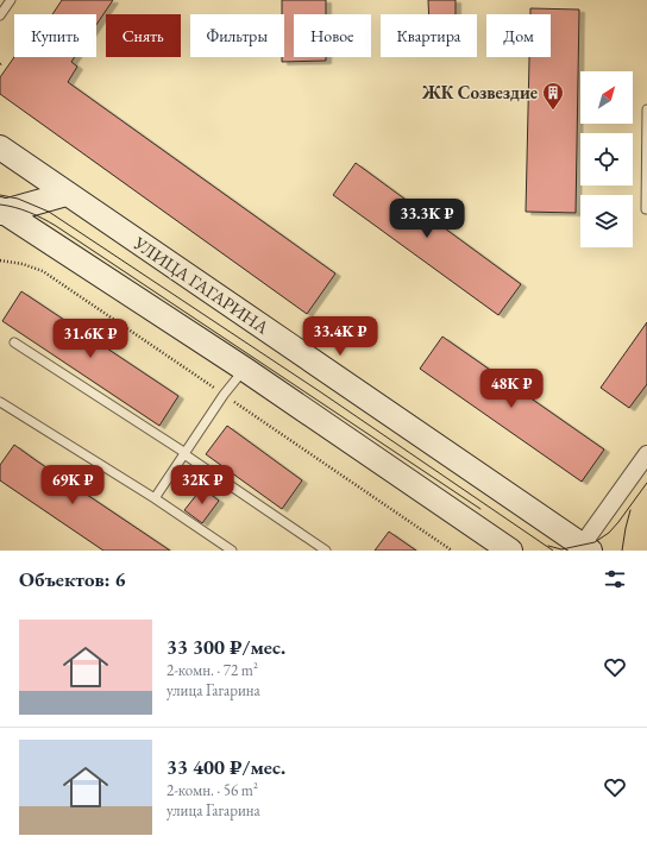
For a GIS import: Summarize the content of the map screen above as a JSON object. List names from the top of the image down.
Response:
{
  "streets": {
    "main road": ["УЛИЦА ГАГАРИНА"]
  },
  "places": {
    "building": ["ЖК Созвездие"]
  },
  "north": "top right",
  "page": {
    "chip": [
      "Купить",
      "Снять",
      "Фильтры",
      "Новое",
      "Квартира",
      "Дом"
    ],
    "price": [
      "33.3K ₽",
      "33.4K ₽",
      "31.6K ₽",
      "48K ₽",
      "69K ₽",
      "32K ₽"
    ],
    "heading": "Объектов: 6",
    "list": [
      {
        "name": "33 300 ₽/мес.",
        "note": "2-комн. · 72 m² · улица Гагарина"
      },
      {
        "name": "33 400 ₽/мес.",
        "note": "2-комн. · 56 m² · улица Гагарина"
      }
    ]
  }
}
